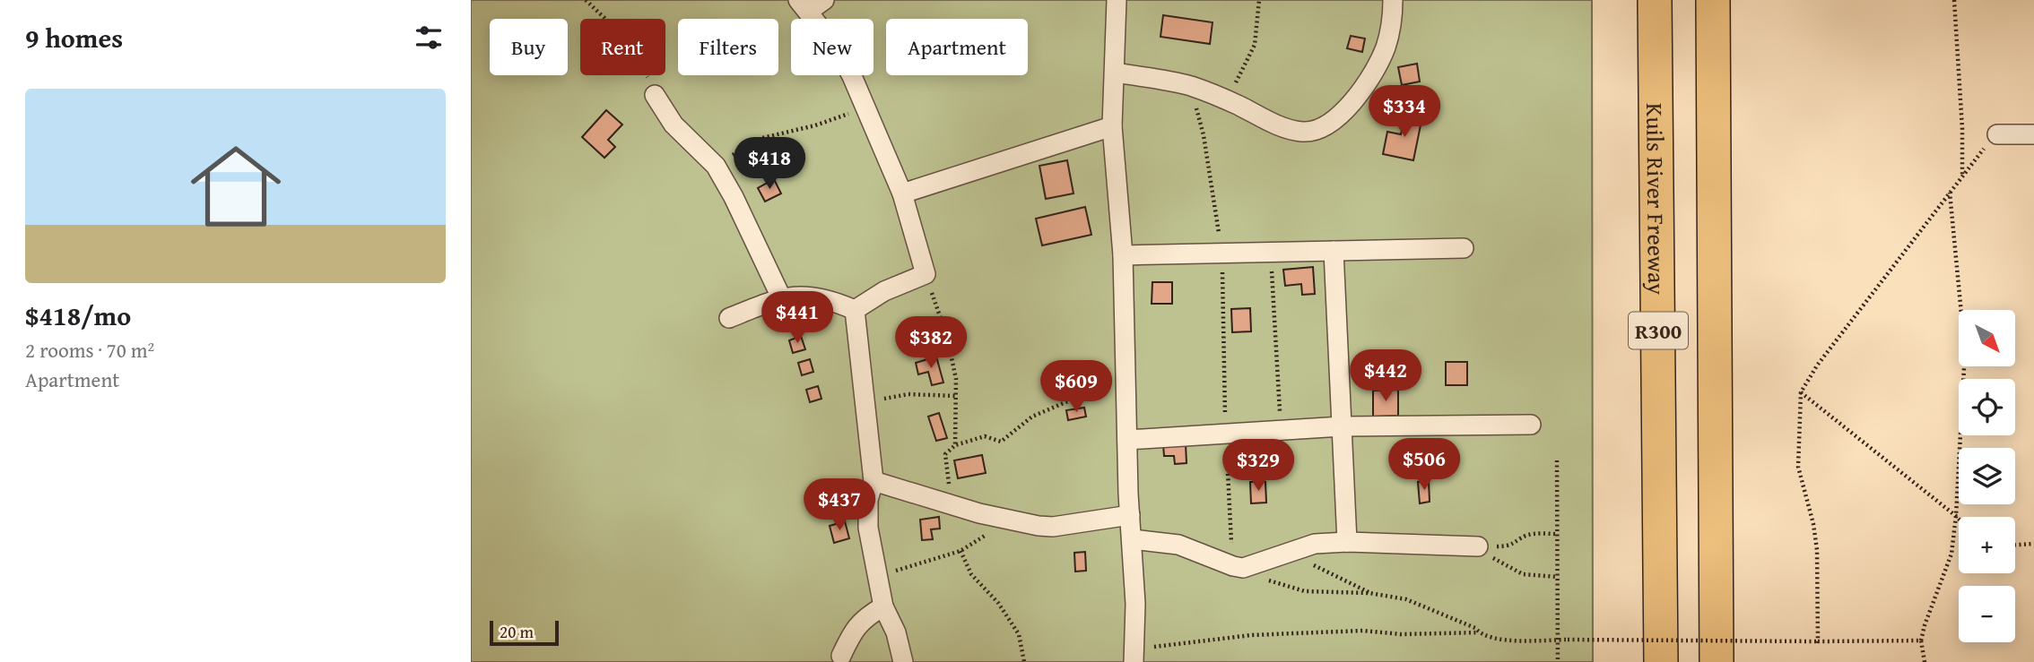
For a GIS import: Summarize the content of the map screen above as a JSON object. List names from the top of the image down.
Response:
{
  "streets": {
    "highway": ["Kuils River Freeway", "R300"]
  },
  "scale_bar": "20 m",
  "north": "bottom right",
  "page": {
    "heading": "9 homes",
    "chip": [
      "Buy",
      "Rent",
      "Filters",
      "New",
      "Apartment"
    ],
    "list": [
      {
        "name": "$418/mo",
        "note": "2 rooms · 70 m² · Apartment"
      }
    ],
    "price": [
      "$334",
      "$418",
      "$441",
      "$382",
      "$442",
      "$609",
      "$506",
      "$329",
      "$437"
    ],
    "map_buttons": ["+", "−"],
    "scale": "20 m"
  }
}
